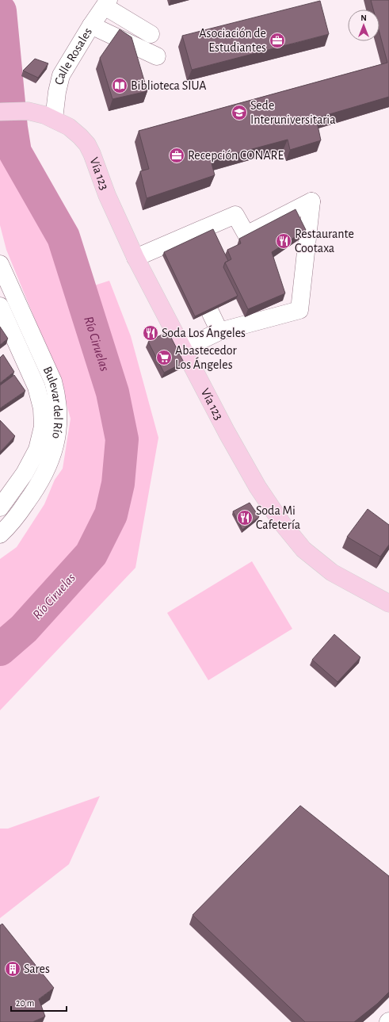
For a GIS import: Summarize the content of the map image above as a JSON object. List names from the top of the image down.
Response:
{
  "streets": {
    "main road": ["Vía 123"],
    "street": ["Calle Rosales", "Bulevar del Río"]
  },
  "crossings": [
    ["Calle Rosales", "Vía 123"]
  ],
  "water": ["Río Ciruelas"],
  "places": {
    "office": ["Asociación de Estudiantes", "Recepción CONARE"],
    "library": ["Biblioteca SIUA"],
    "school or university": ["Sede Interuniversitaria"],
    "restaurant": ["Restaurante Cootaxa", "Soda Los Ángeles", "Soda Mi Cafetería"],
    "supermarket": ["Abastecedor Los Ángeles"],
    "building": ["Sares"]
  },
  "scale_bar": "20 m",
  "north": "top"
}
